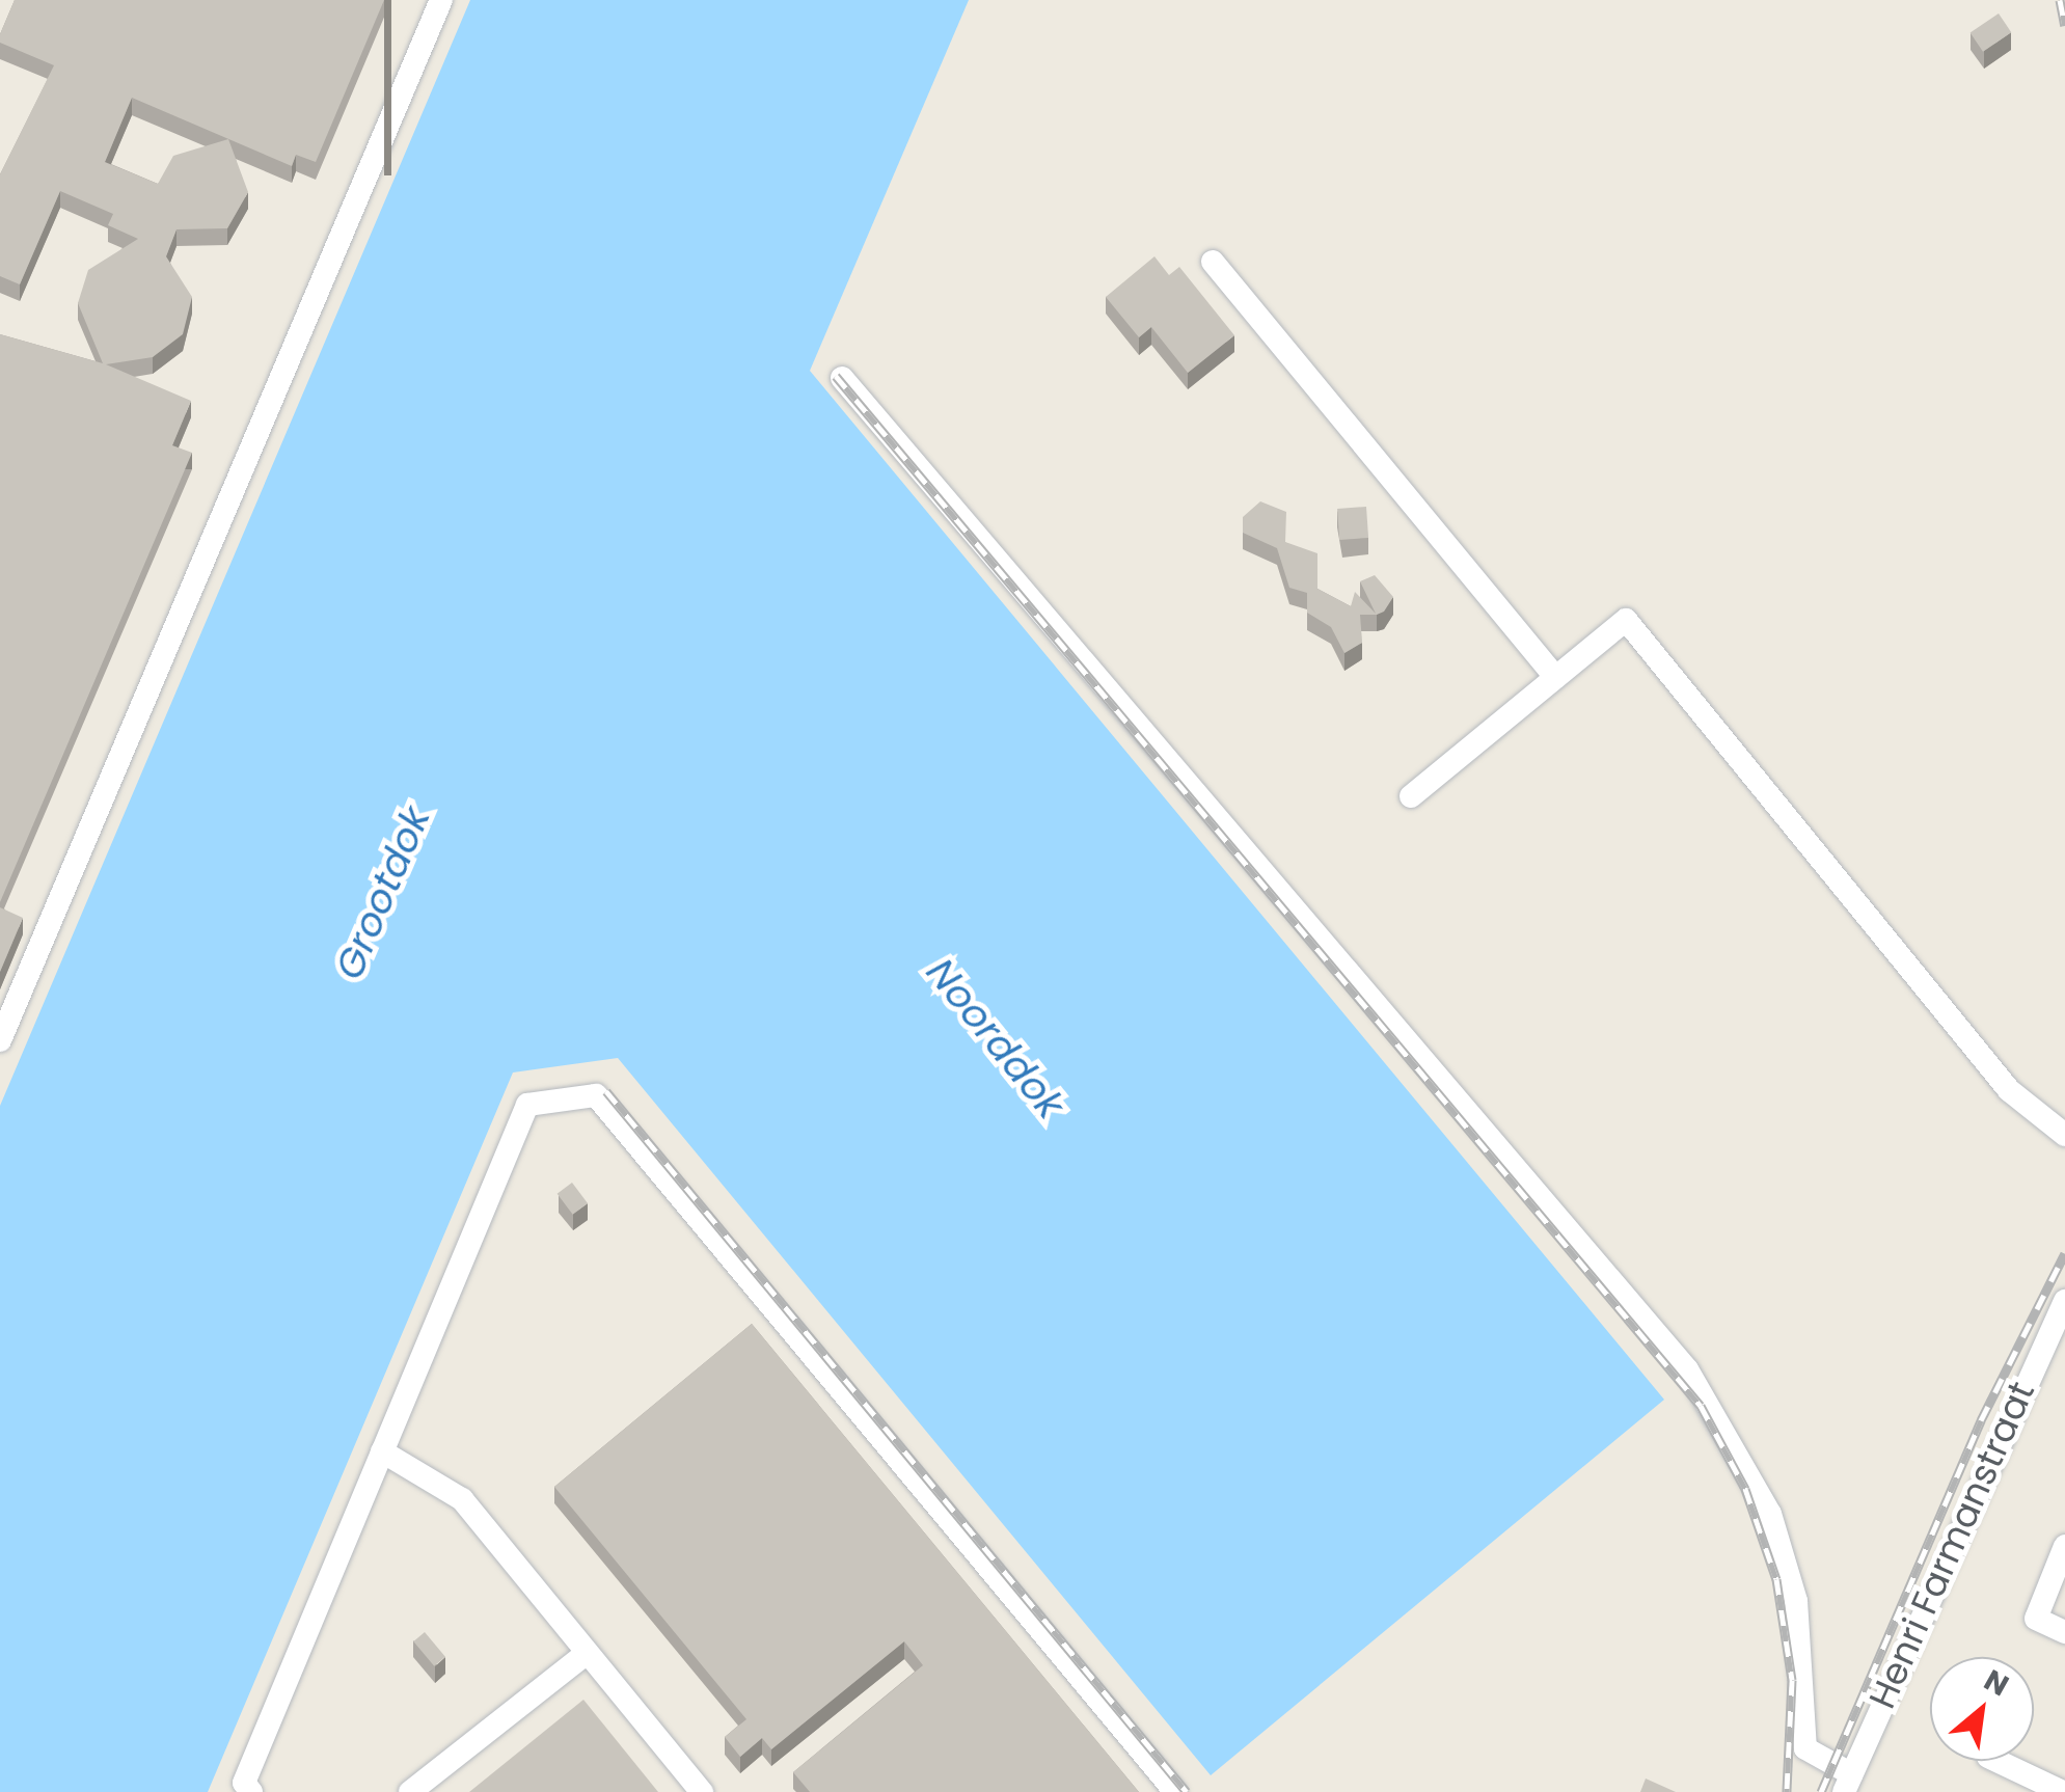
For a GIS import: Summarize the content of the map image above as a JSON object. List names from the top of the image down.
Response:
{
  "streets": {
    "street": ["Henri Farmanstraat"]
  },
  "water": ["Grootdok", "Noorddok"],
  "north": "top right"
}
